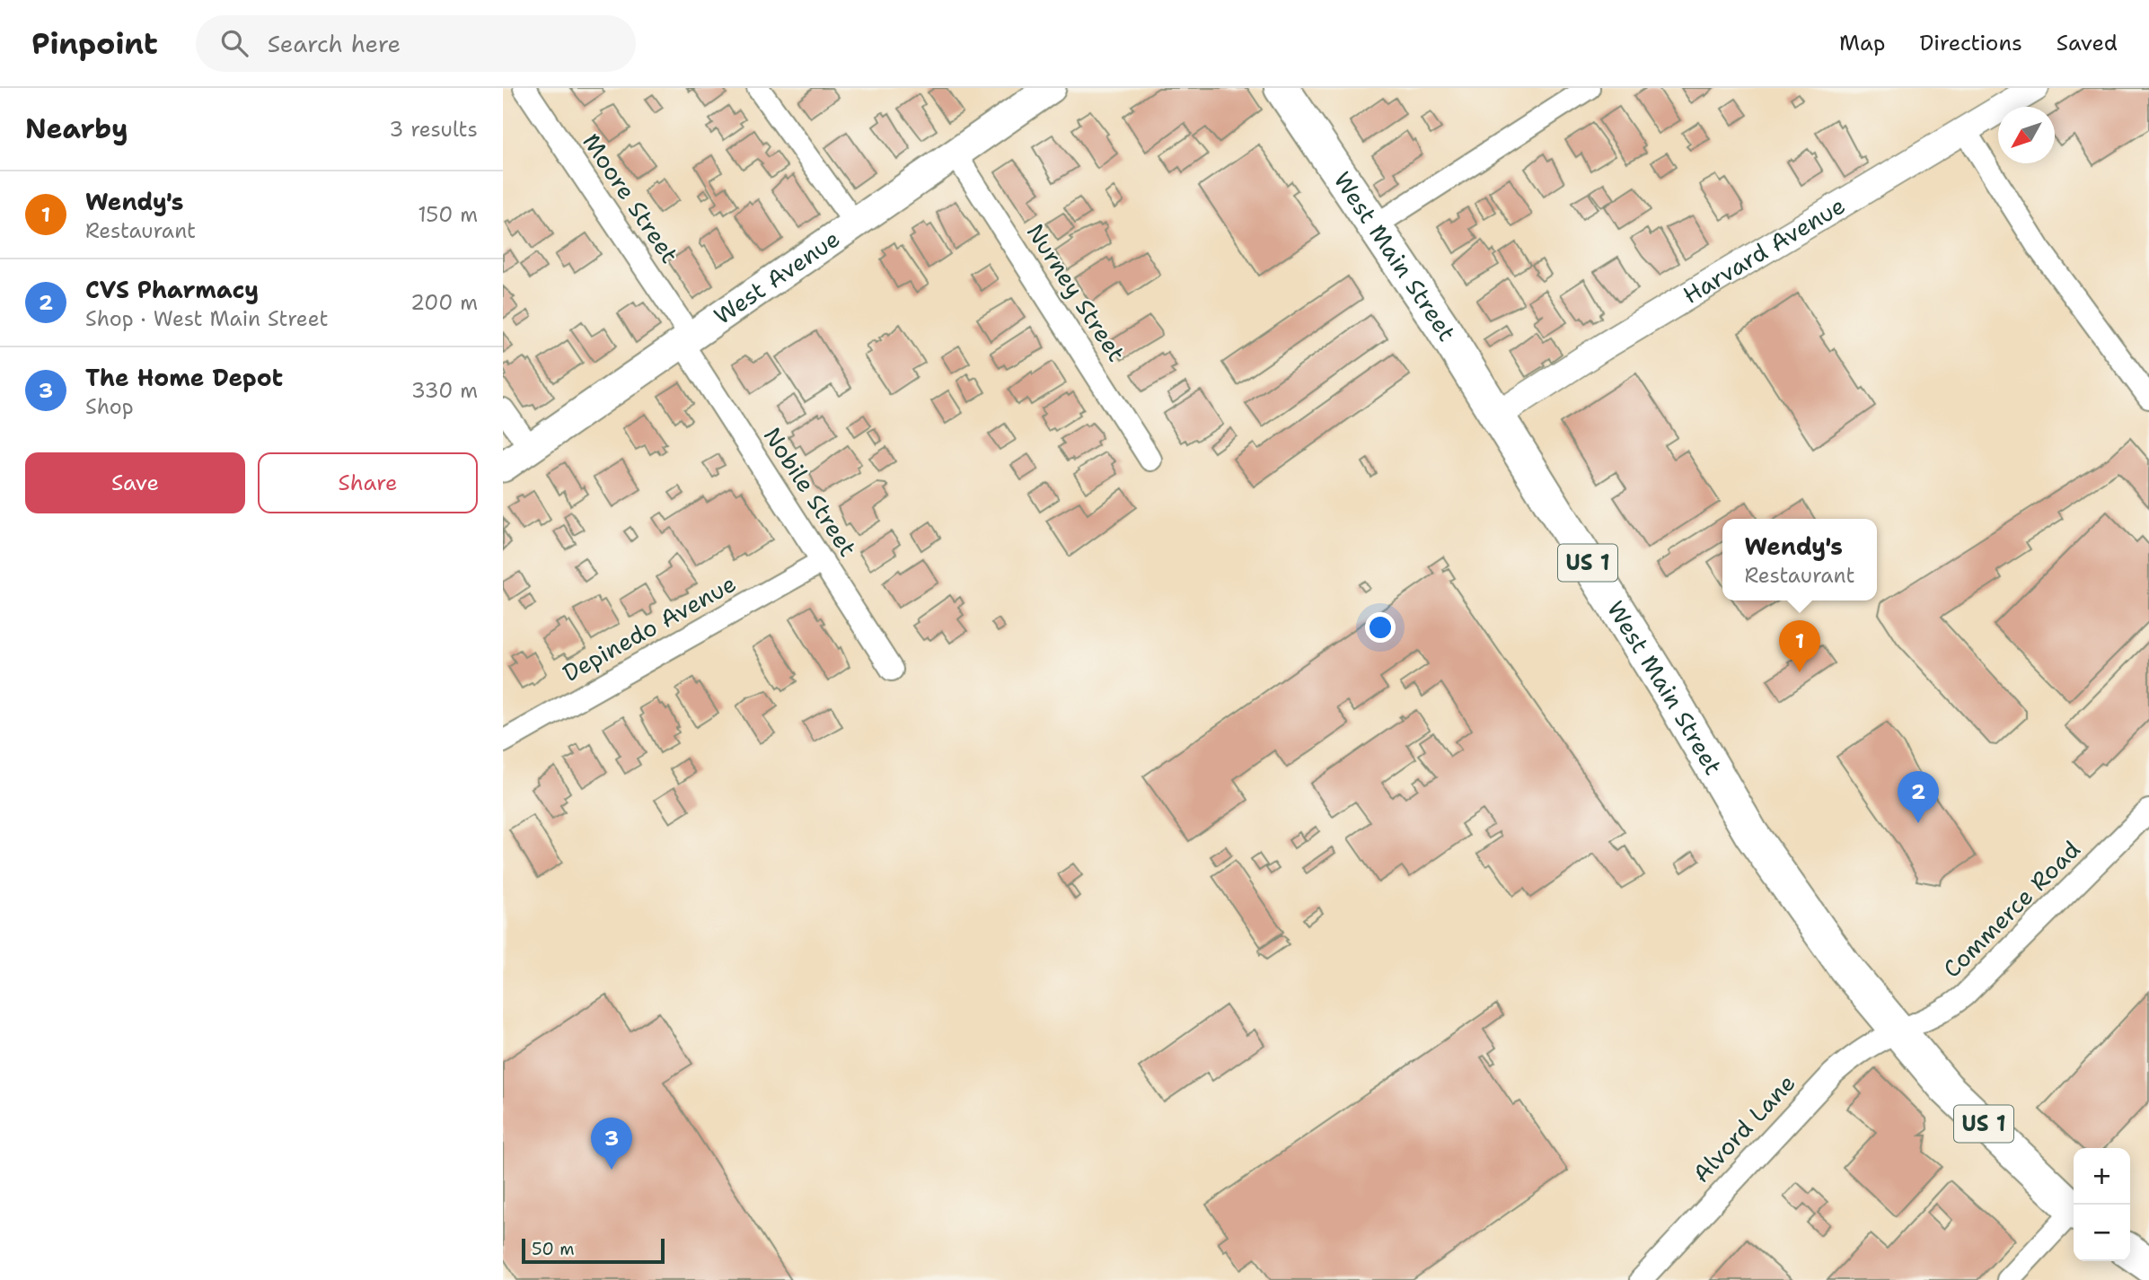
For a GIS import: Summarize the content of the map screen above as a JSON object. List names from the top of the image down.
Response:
{
  "streets": {
    "main road": ["West Main Street", "West Avenue", "US 1"],
    "street": [
      "Moore Street",
      "Harvard Avenue",
      "Nurney Street",
      "Nobile Street",
      "Depinedo Avenue",
      "Commerce Road",
      "Alvord Lane"
    ]
  },
  "crossings": [
    ["Moore Street", "West Avenue"],
    ["Moore Street", "Nobile Street"],
    ["Harvard Avenue", "West Main Street"],
    ["West Main Street", "Commerce Road"],
    ["West Main Street", "Alvord Lane"],
    ["West Avenue", "Nurney Street"],
    ["West Avenue", "Nobile Street"],
    ["Nobile Street", "Depinedo Avenue"],
    ["Commerce Road", "Alvord Lane"]
  ],
  "scale_bar": "50 m",
  "north": "bottom left",
  "page": {
    "header": "Pinpoint",
    "search": "Search here",
    "nav": ["Map", "Directions", "Saved"],
    "heading": ["Nearby", "3 results"],
    "list": [
      {
        "mark": "1",
        "name": "Wendy's",
        "note": "Restaurant",
        "value": "150 m"
      },
      {
        "mark": "2",
        "name": "CVS Pharmacy",
        "note": "Shop · West Main Street",
        "value": "200 m"
      },
      {
        "mark": "3",
        "name": "The Home Depot",
        "note": "Shop",
        "value": "330 m"
      }
    ],
    "buttons": ["Save", "Share"],
    "popup": ["Wendy's", "Restaurant"],
    "pins": ["1", "2", "3"],
    "map_buttons": ["+", "−"],
    "scale": "50 m"
  }
}
